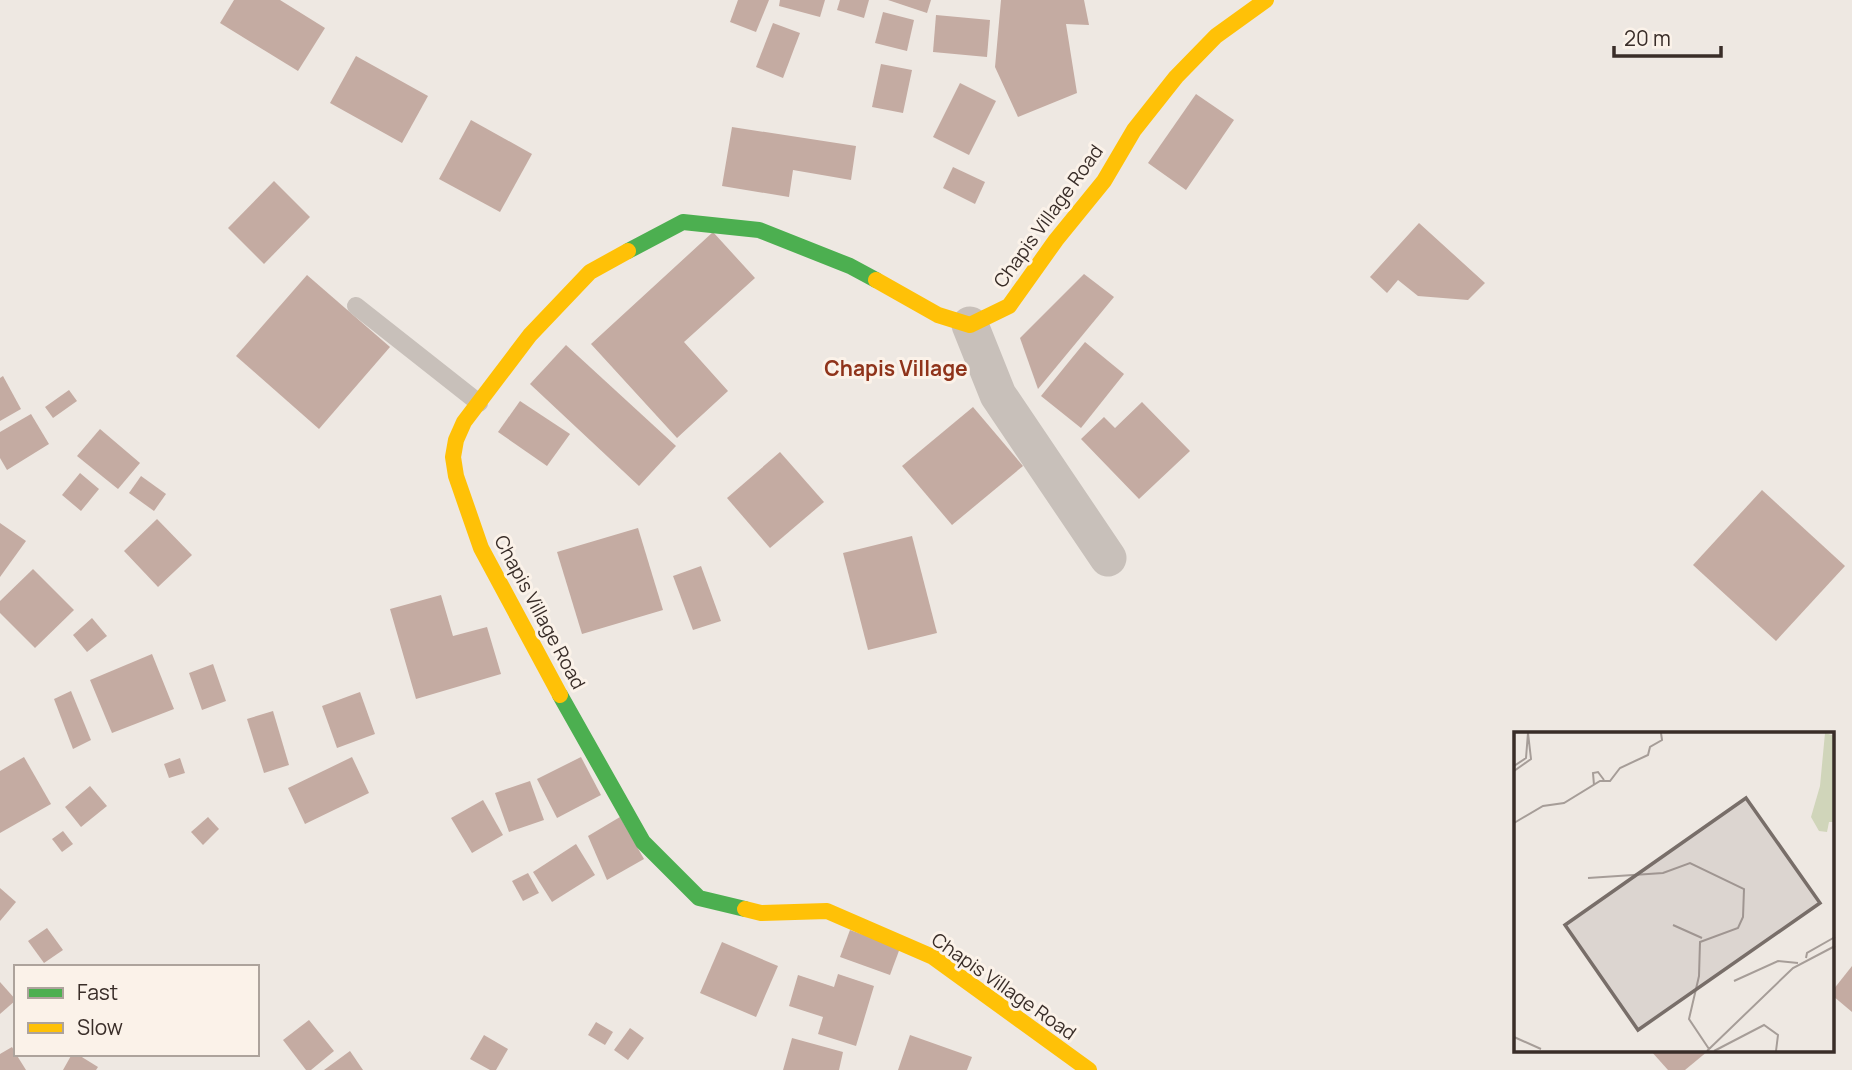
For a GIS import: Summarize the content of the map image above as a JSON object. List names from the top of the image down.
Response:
{
  "streets": {
    "street": ["Chapis Village Road"]
  },
  "districts": ["Chapis Village"],
  "legend": ["Fast", "Slow"],
  "scale_bar": "20 m"
}
